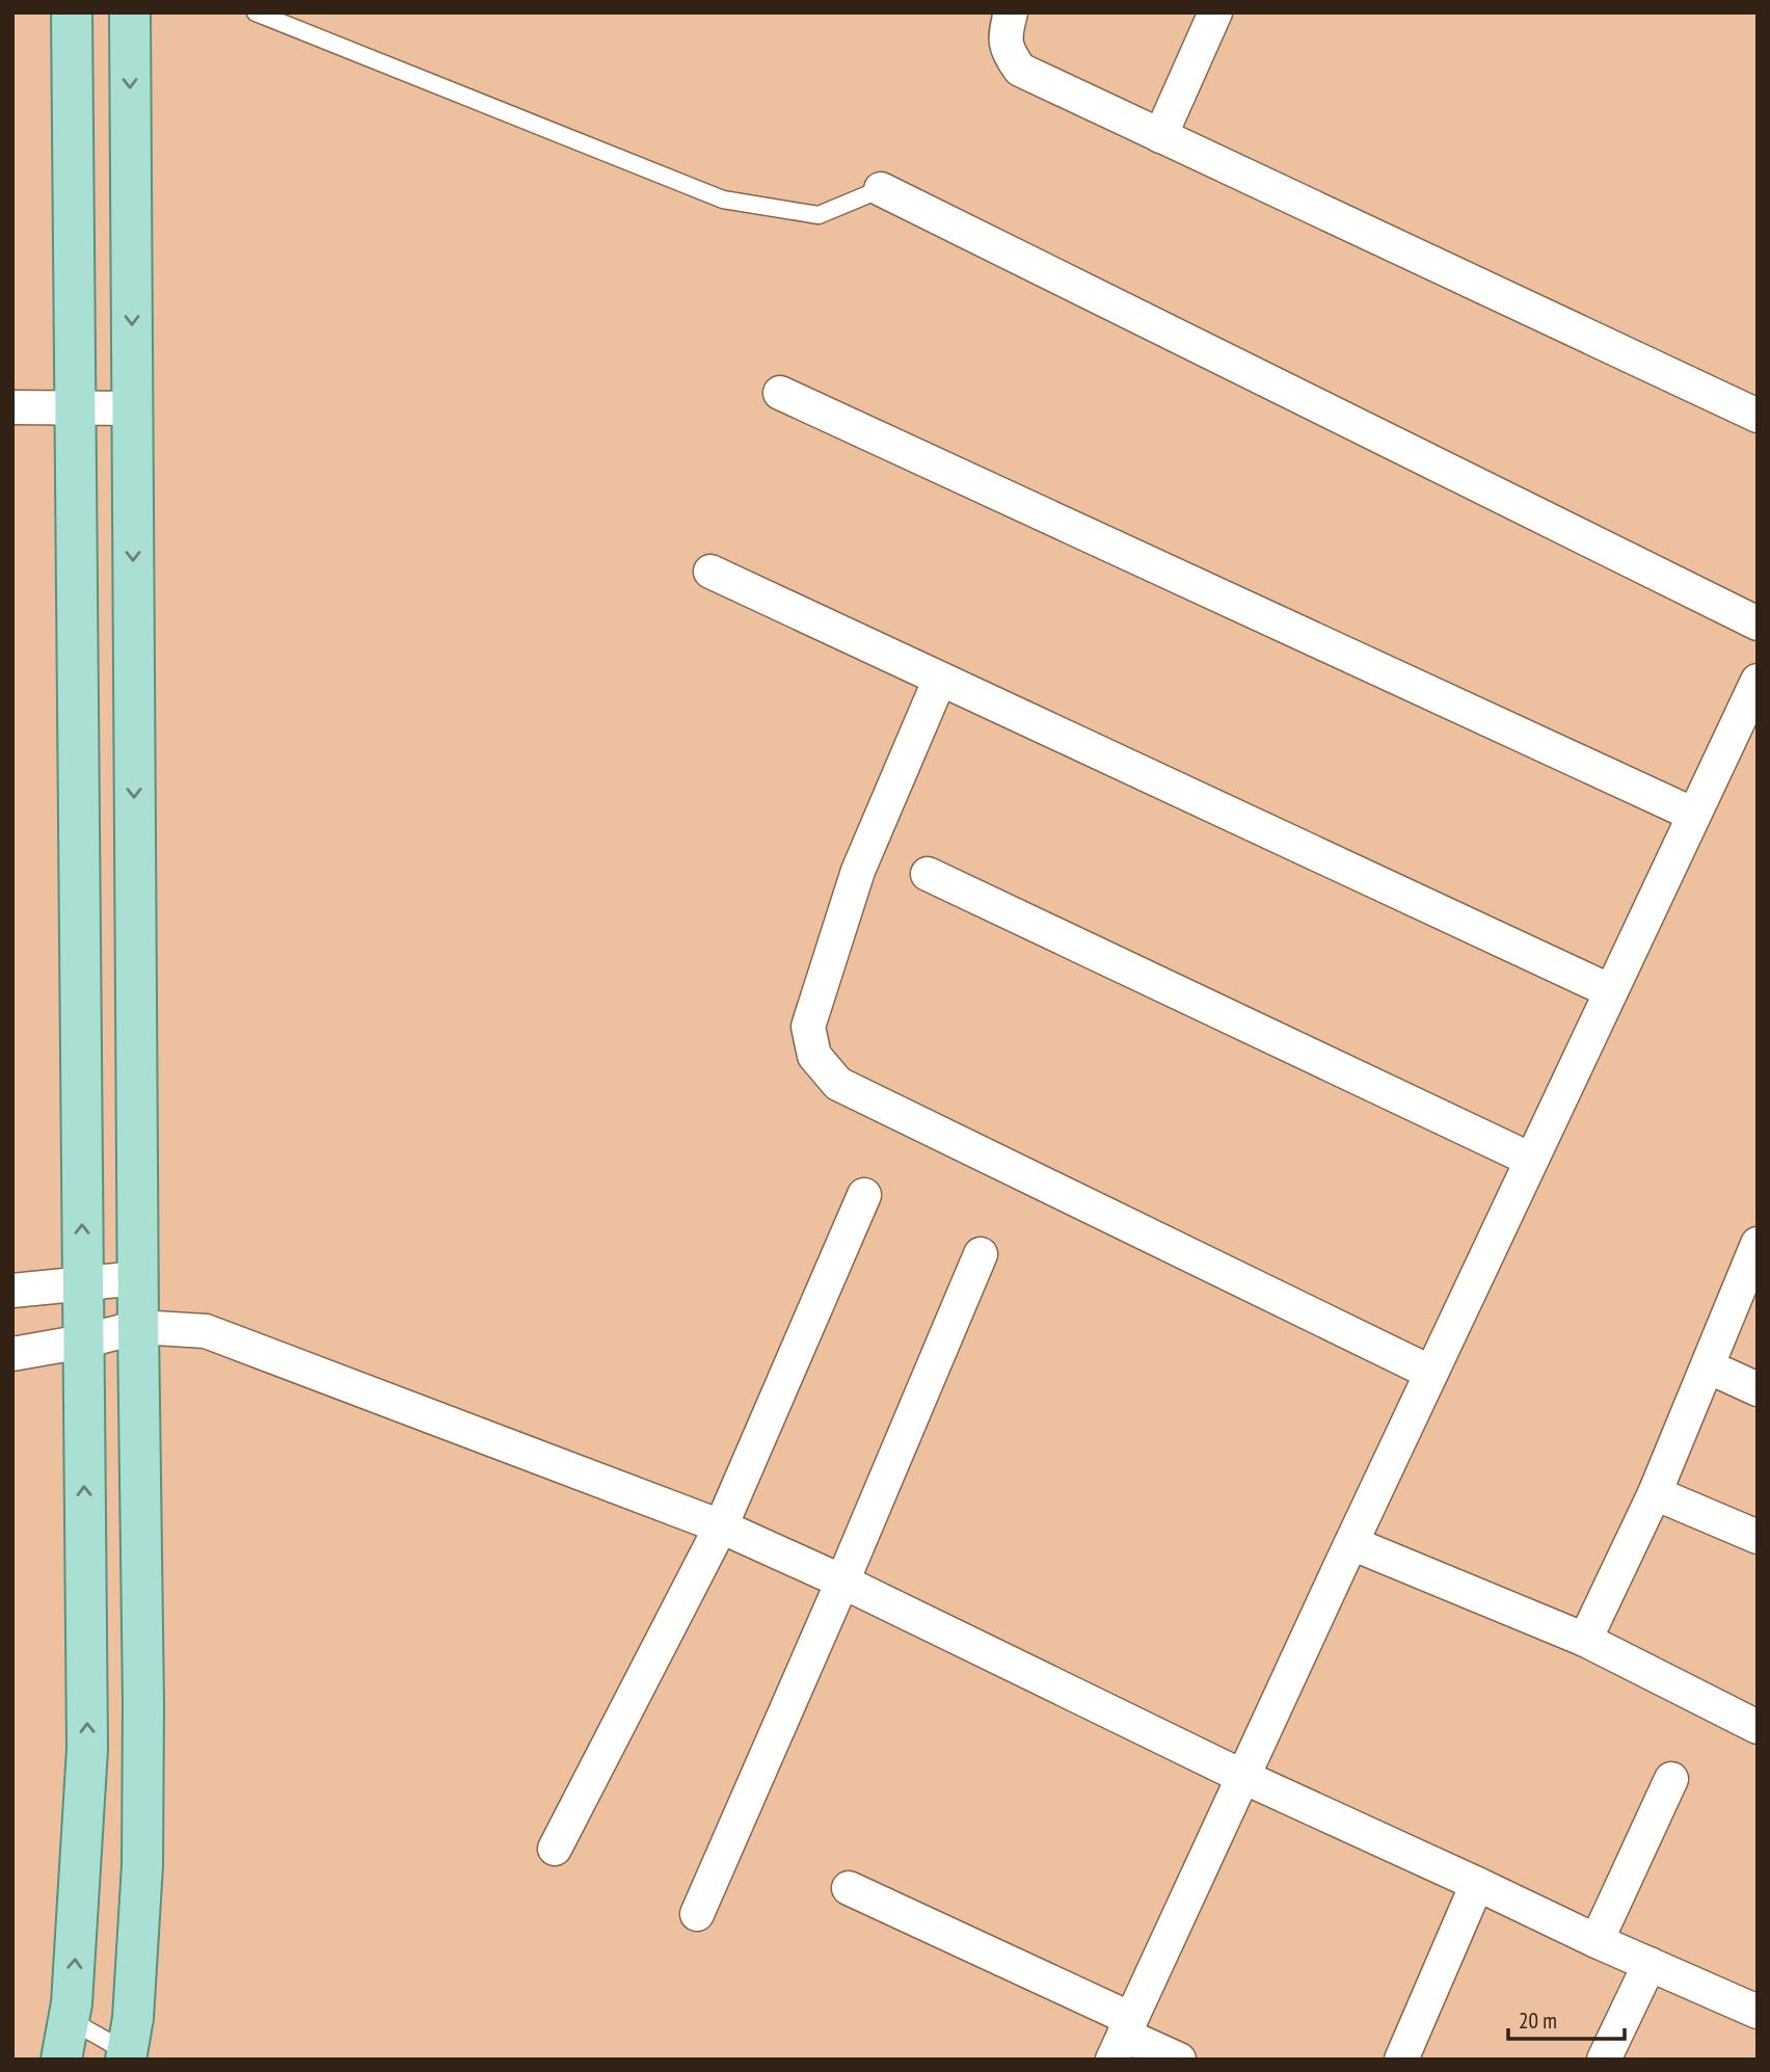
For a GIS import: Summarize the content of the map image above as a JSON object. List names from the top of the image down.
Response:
{
  "scale_bar": "20 m"
}
